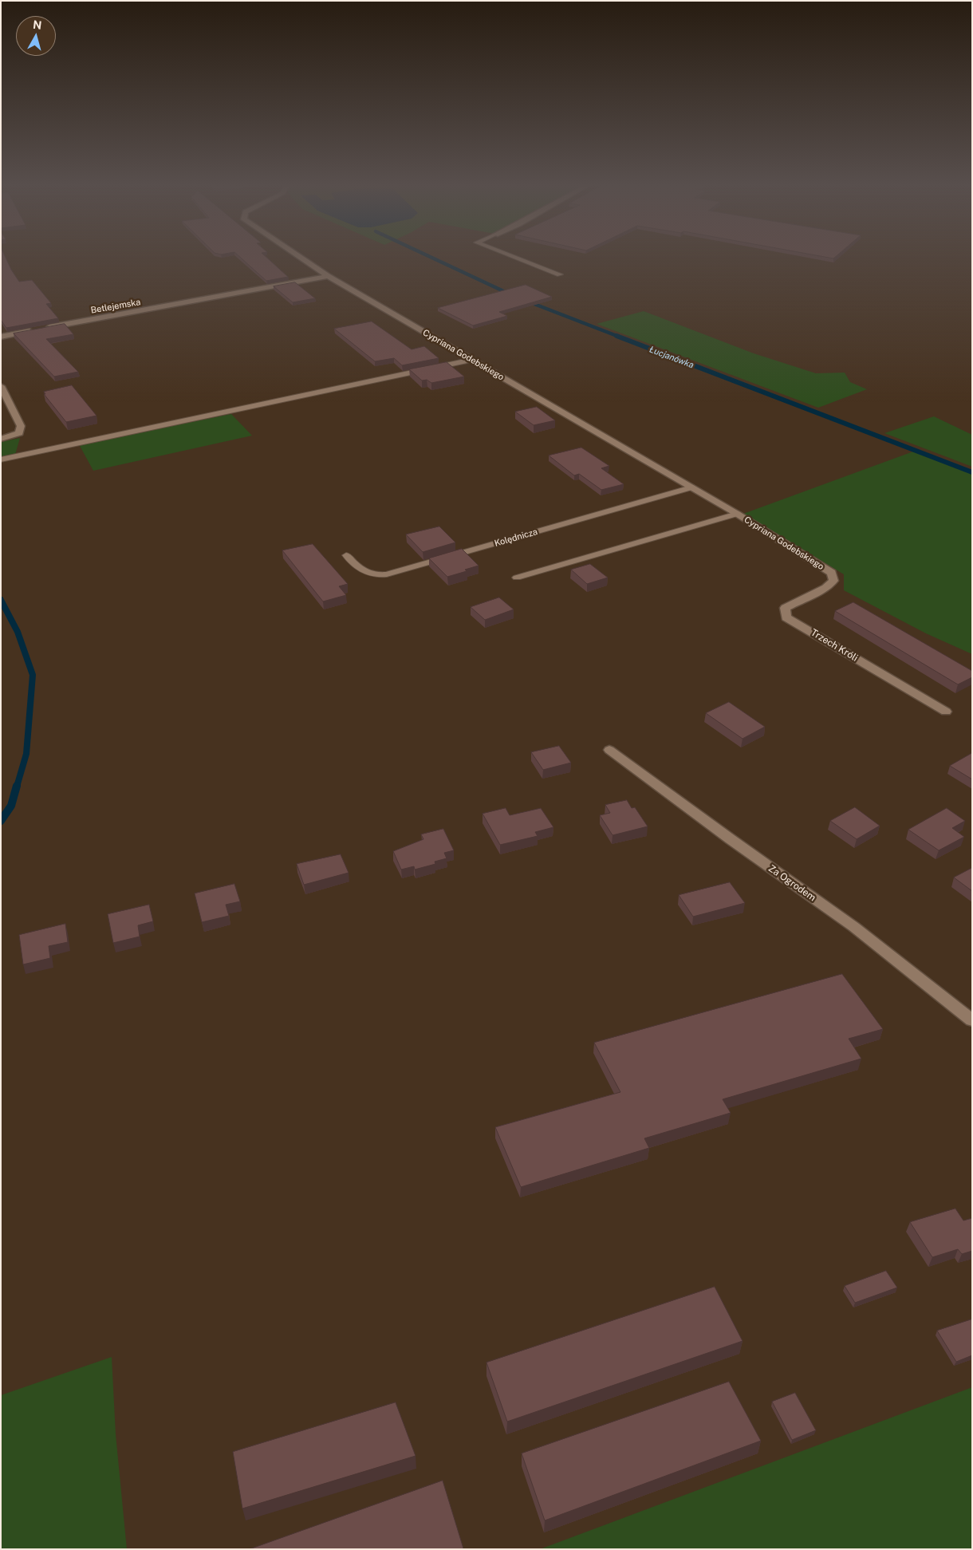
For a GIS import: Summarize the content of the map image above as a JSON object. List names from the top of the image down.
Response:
{
  "streets": {
    "street": [
      "Betlejemska",
      "Cypriana Godebskiego",
      "Trzech Króli",
      "Za Ogrodem"
    ],
    "lane": ["Kolędnicza"]
  },
  "crossings": [
    ["Betlejemska", "Cypriana Godebskiego"],
    ["Cypriana Godebskiego", "Kolędnicza"],
    ["Cypriana Godebskiego", "Trzech Króli"]
  ],
  "water": ["Łucjanówka"],
  "north": "top"
}
